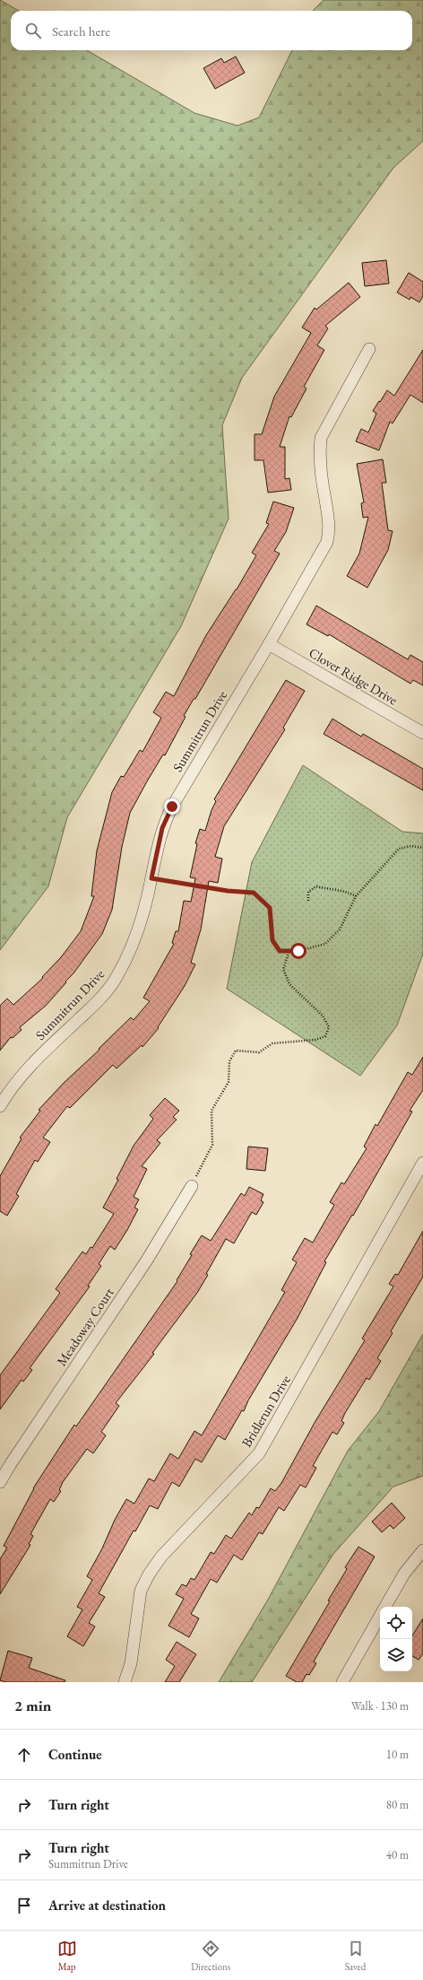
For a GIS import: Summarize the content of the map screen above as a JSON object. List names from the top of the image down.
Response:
{
  "streets": {
    "street": [
      "Clover Ridge Drive",
      "Summitrun Drive",
      "Meadoway Court",
      "Bridlerun Drive"
    ]
  },
  "crossings": [
    ["Clover Ridge Drive", "Summitrun Drive"]
  ],
  "page": {
    "search": "Search here",
    "heading": ["2 min", "Walk · 130 m"],
    "list": [
      ["Continue", "10 m"],
      ["Turn right", "80 m"],
      ["Turn right", "Summitrun Drive", "40 m"],
      "Arrive at destination"
    ],
    "nav": ["Map", "Directions", "Saved"]
  }
}
